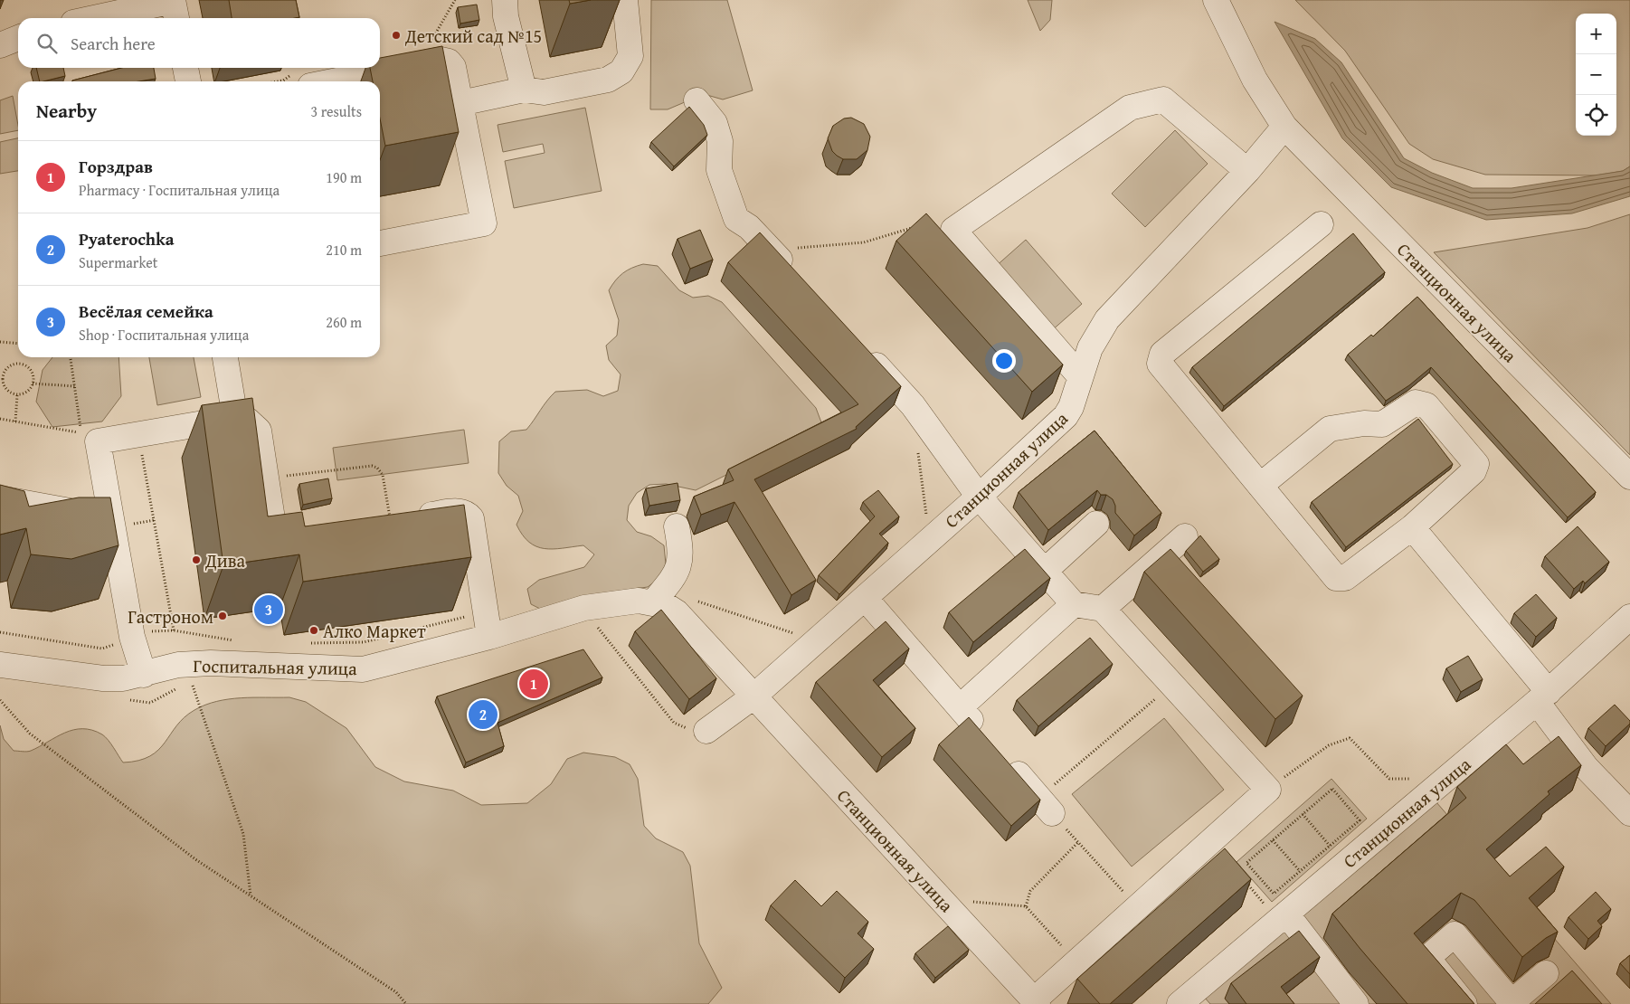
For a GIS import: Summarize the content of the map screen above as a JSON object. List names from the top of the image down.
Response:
{
  "streets": {
    "street": ["Станционная улица", "Госпитальная улица"]
  },
  "crossings": [
    ["Станционная улица", "Госпитальная улица"]
  ],
  "places": [
    "Детский сад №15",
    "Дива",
    "Гастроном",
    "Алко Маркет"
  ],
  "page": {
    "map_buttons": ["+", "−"],
    "search": "Search here",
    "heading": ["Nearby", "3 results"],
    "list": [
      {
        "mark": "1",
        "name": "Горздрав",
        "note": "Pharmacy · Госпитальная улица",
        "value": "190 m"
      },
      {
        "mark": "2",
        "name": "Pyaterochka",
        "note": "Supermarket",
        "value": "210 m"
      },
      {
        "mark": "3",
        "name": "Весёлая семейка",
        "note": "Shop · Госпитальная улица",
        "value": "260 m"
      }
    ],
    "pins": ["3", "1", "2"]
  }
}
